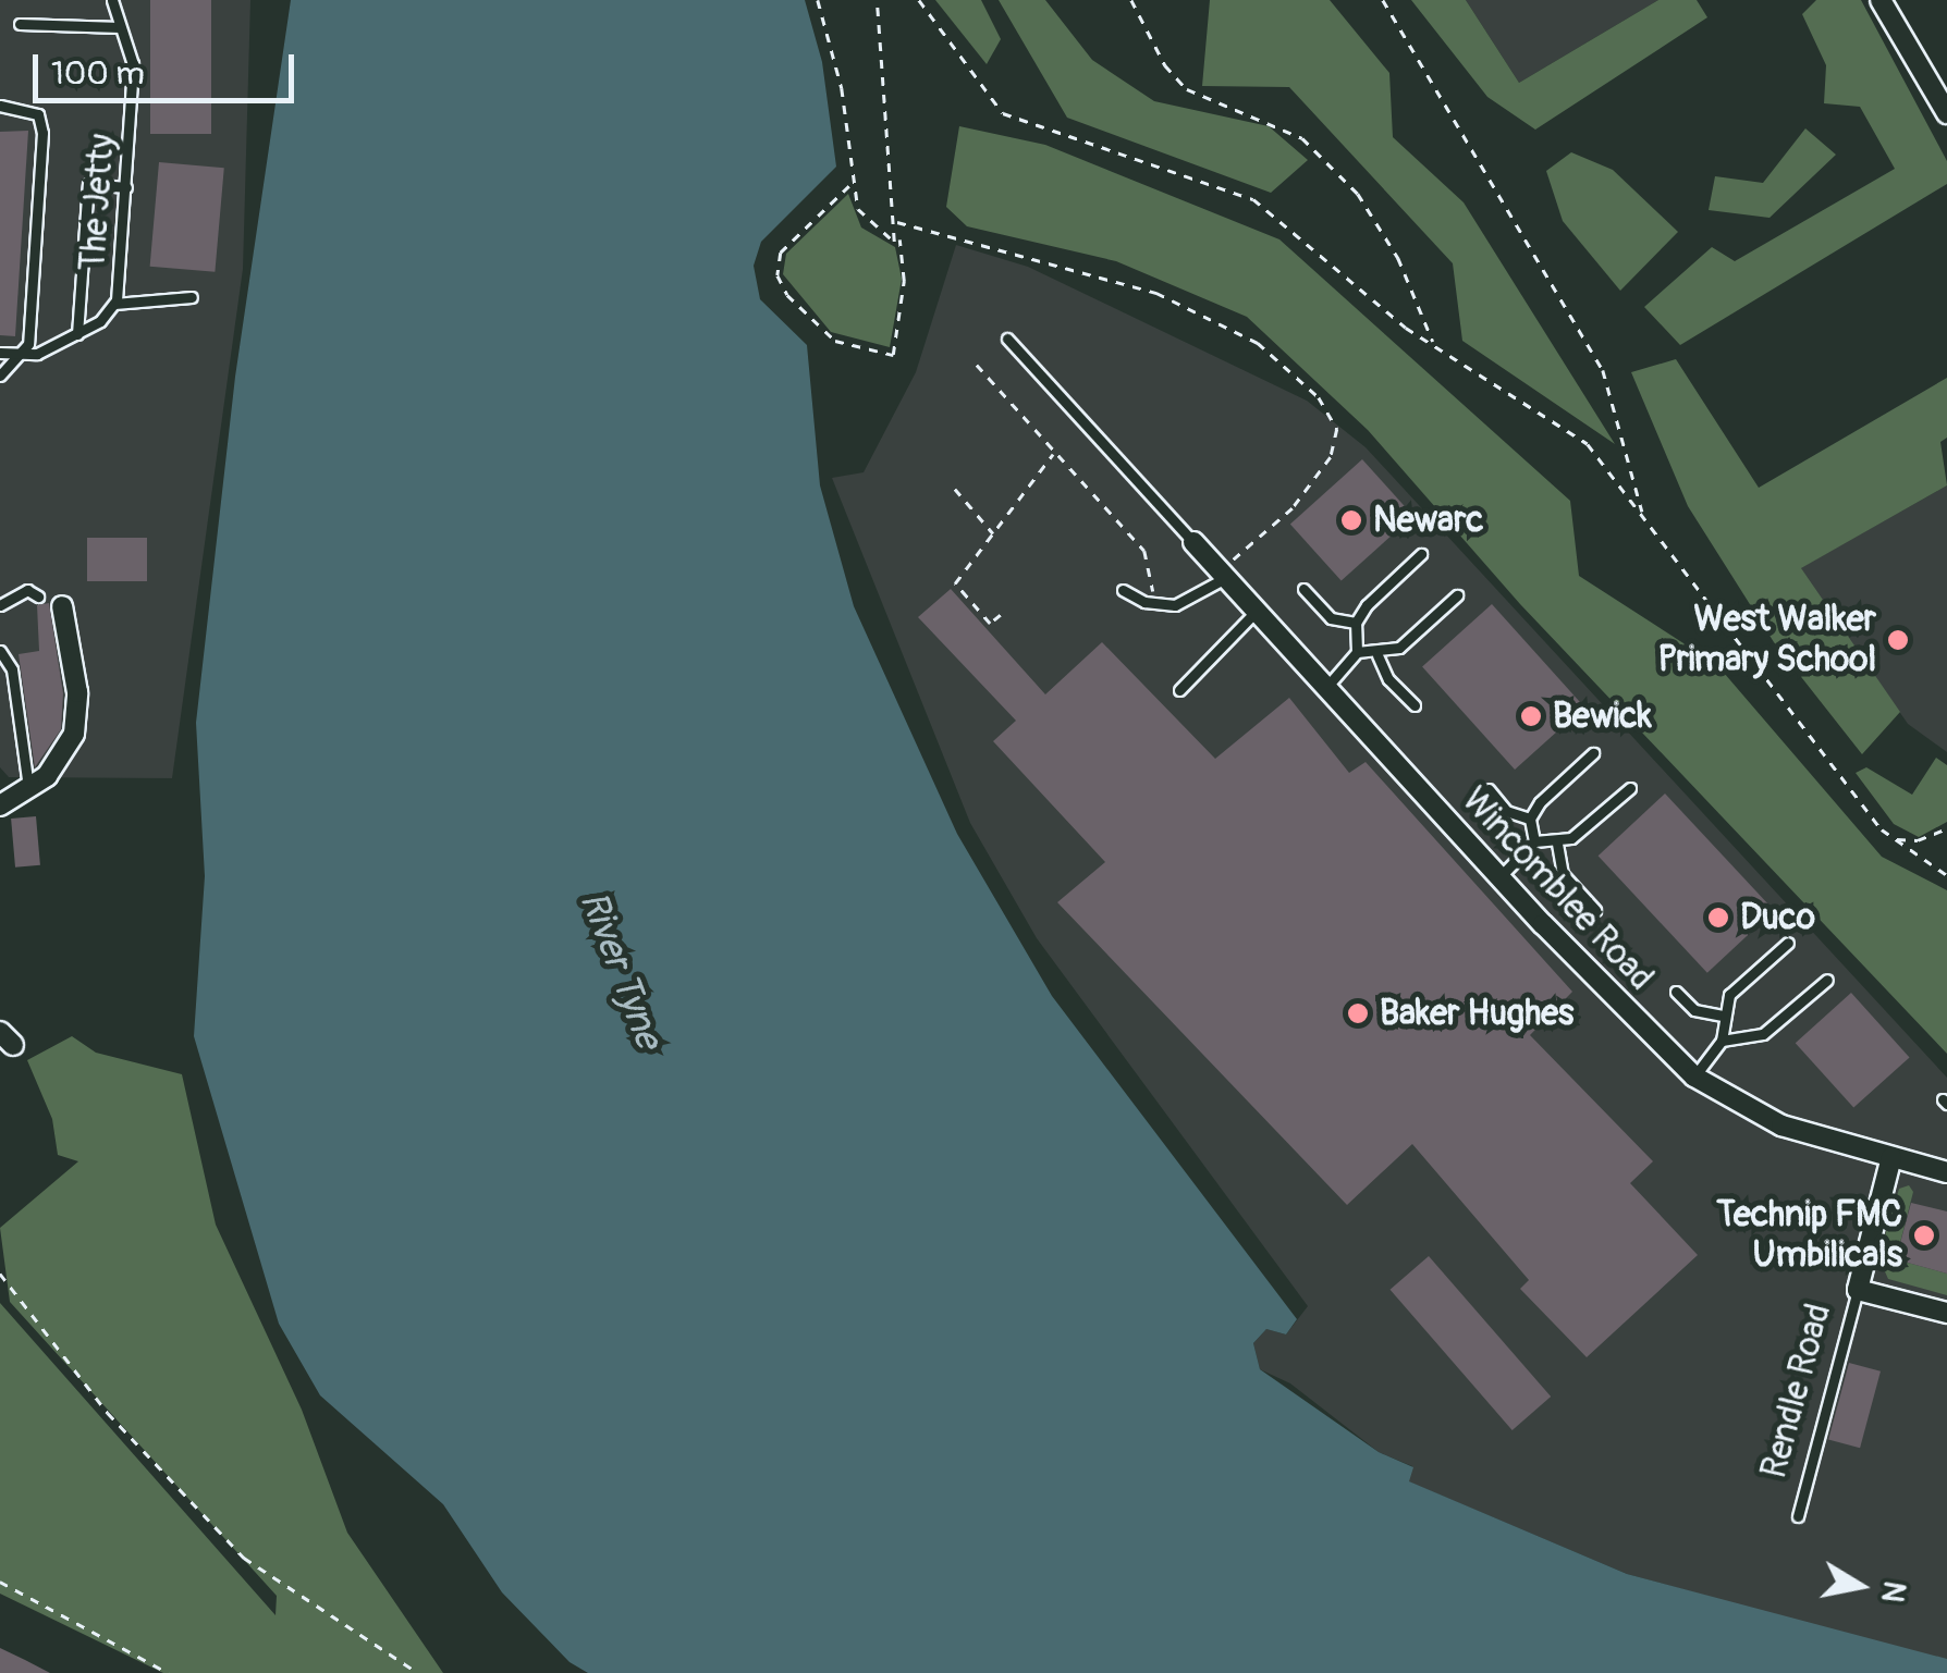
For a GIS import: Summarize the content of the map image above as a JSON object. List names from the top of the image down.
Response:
{
  "streets": {
    "street": ["Wincomblee Road", "Rendle Road"],
    "lane": ["The Jetty"]
  },
  "crossings": [
    ["Wincomblee Road", "Rendle Road"]
  ],
  "water": ["River Tyne"],
  "places": [
    "Newarc",
    "West Walker Primary School",
    "Bewick",
    "Duco",
    "Baker Hughes",
    "Technip FMC Umbilicals"
  ],
  "scale_bar": "100 m",
  "north": "right"
}
